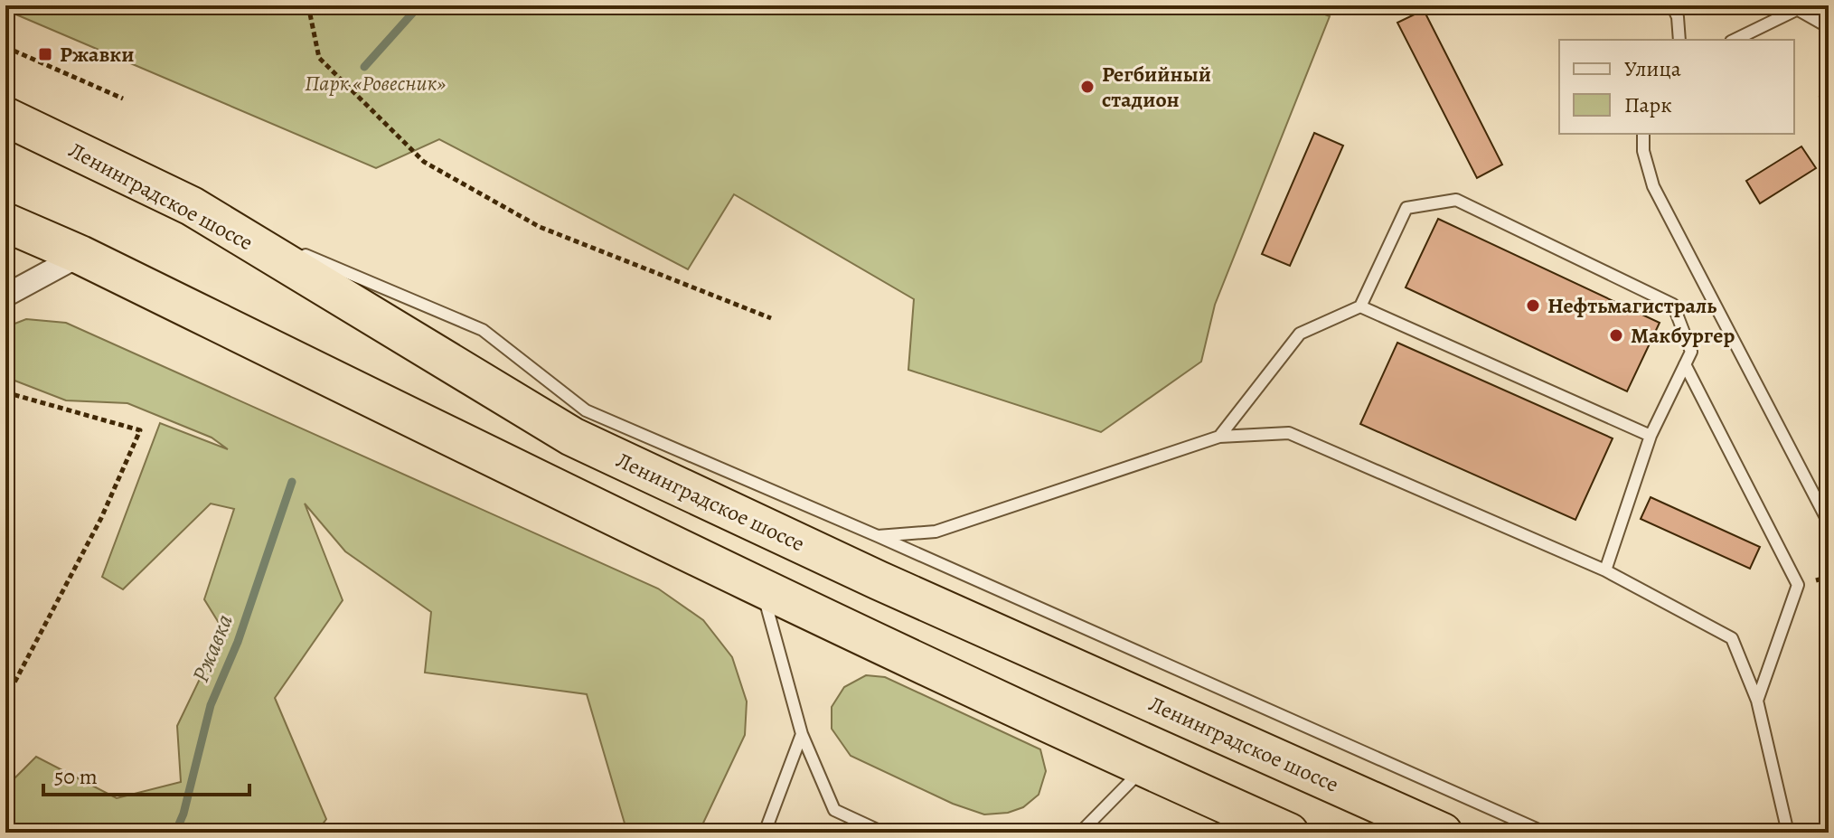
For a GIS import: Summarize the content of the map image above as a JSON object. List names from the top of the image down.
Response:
{
  "streets": {
    "highway": ["Ленинградское шоссе"]
  },
  "water": ["Ржавка"],
  "parks": ["Парк «Ровесник»"],
  "places": {
    "transit": ["Ржавки"],
    "other": ["Регбийный стадион", "Нефтьмагистраль", "Макбургер"]
  },
  "legend": ["Улица", "Парк"],
  "scale_bar": "50 m"
}
